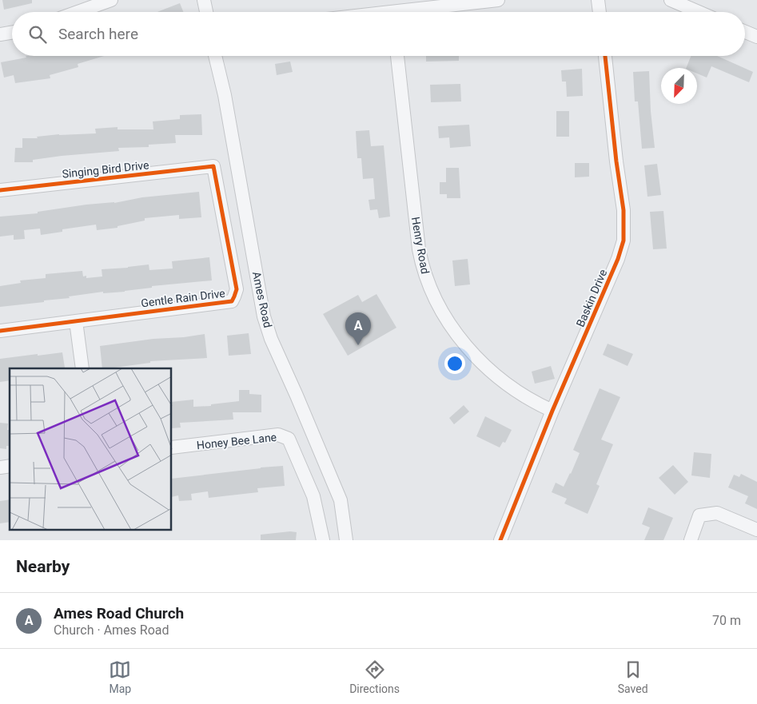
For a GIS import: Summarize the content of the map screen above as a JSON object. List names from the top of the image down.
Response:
{
  "streets": {
    "street": [
      "Singing Bird Drive",
      "Henry Road",
      "Gentle Rain Drive",
      "Baskin Drive",
      "Ames Road",
      "Honey Bee Lane"
    ]
  },
  "crossings": [
    ["Singing Bird Drive", "Gentle Rain Drive"],
    ["Henry Road", "Baskin Drive"]
  ],
  "north": "bottom left",
  "page": {
    "search": "Search here",
    "pins": "A",
    "heading": "Nearby",
    "list": [
      {
        "mark": "A",
        "name": "Ames Road Church",
        "note": "Church · Ames Road",
        "value": "70 m"
      }
    ],
    "nav": ["Map", "Directions", "Saved"]
  }
}
